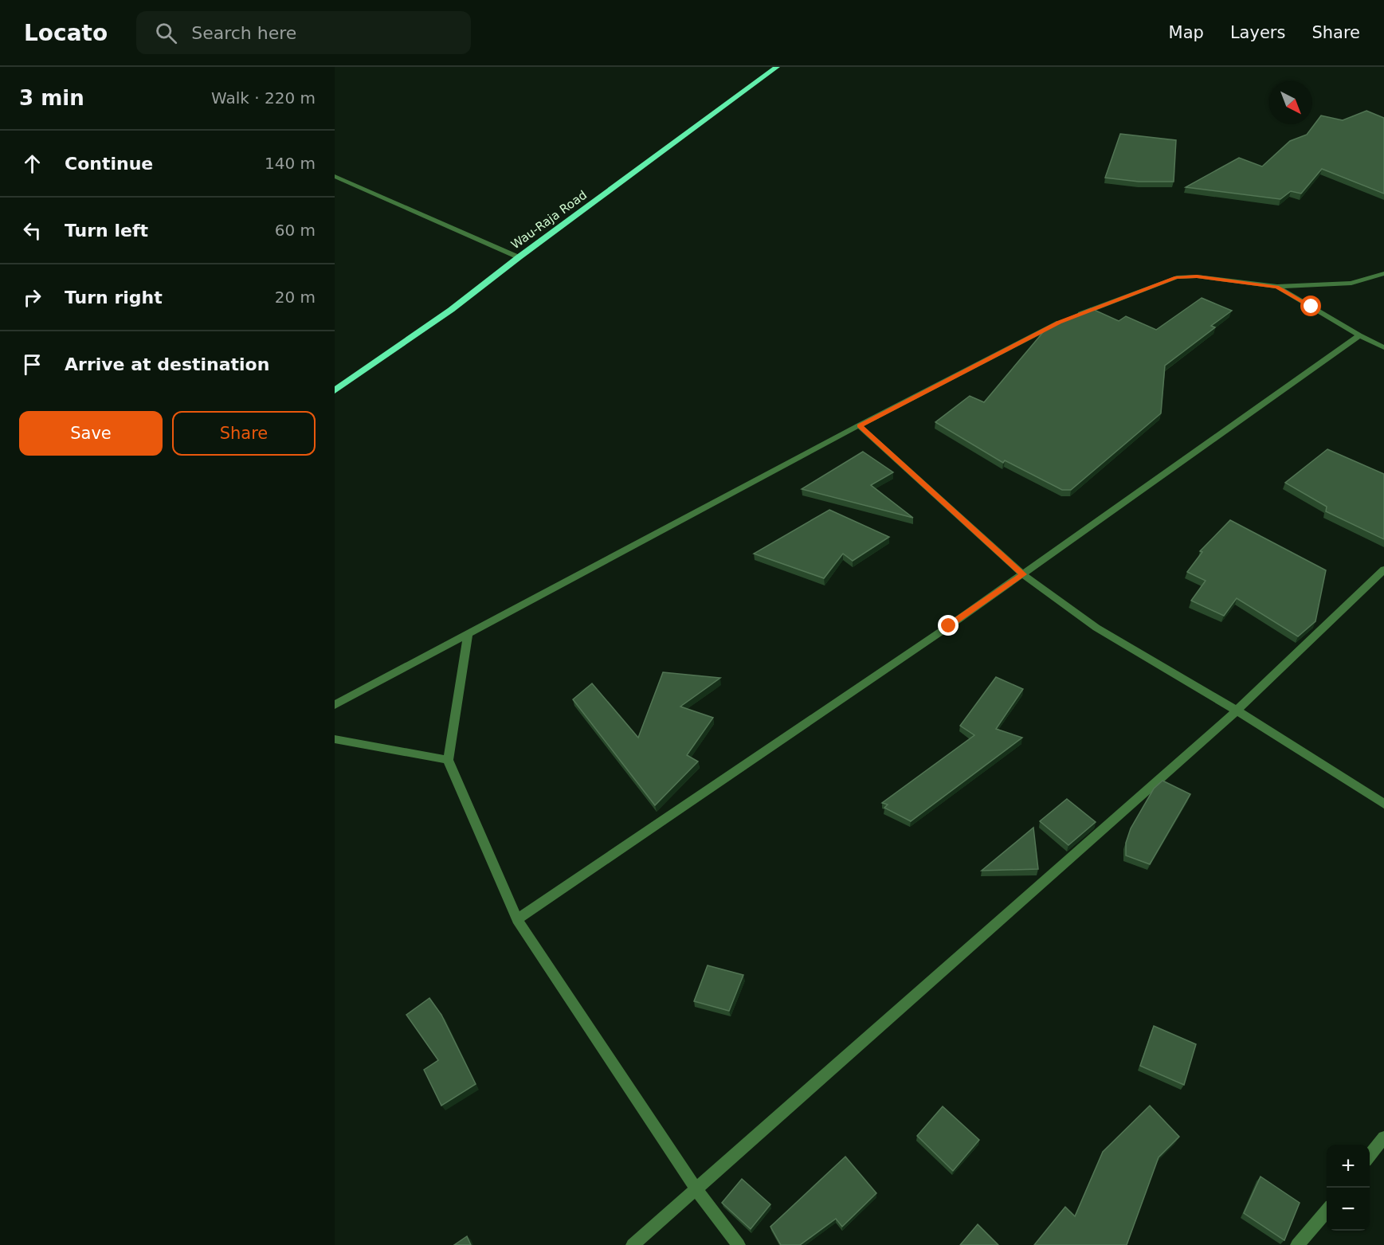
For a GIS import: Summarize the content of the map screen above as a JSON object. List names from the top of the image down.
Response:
{
  "streets": {
    "main road": ["Wau-Raja Road"]
  },
  "north": "bottom right",
  "page": {
    "header": "Locato",
    "search": "Search here",
    "nav": ["Map", "Layers", "Share"],
    "heading": ["3 min", "Walk · 220 m"],
    "list": [
      ["Continue", "140 m"],
      ["Turn left", "60 m"],
      ["Turn right", "20 m"],
      "Arrive at destination"
    ],
    "buttons": ["Save", "Share"],
    "map_buttons": ["+", "−"]
  }
}
